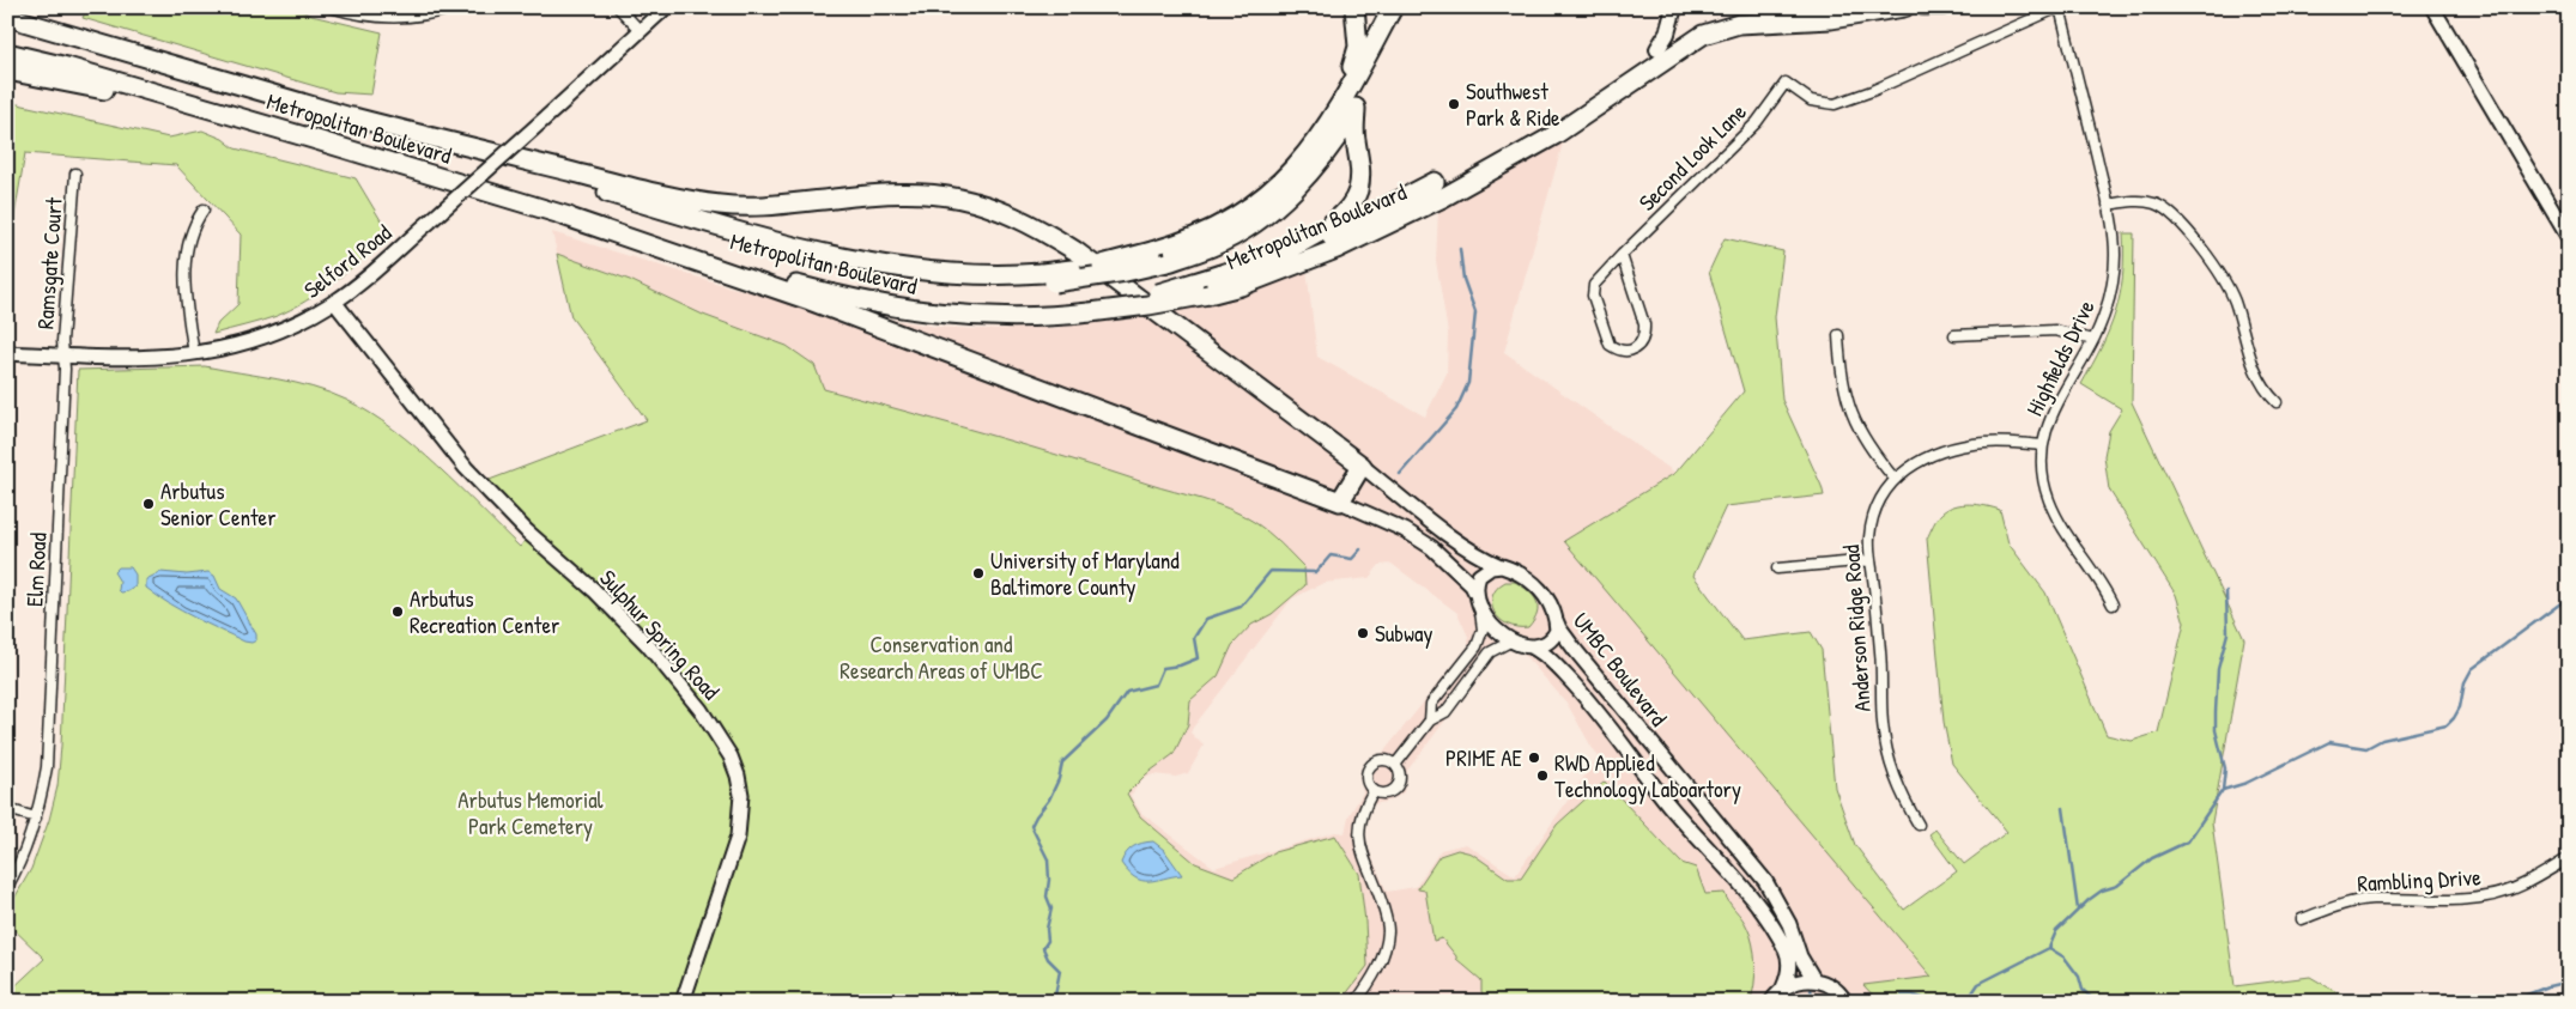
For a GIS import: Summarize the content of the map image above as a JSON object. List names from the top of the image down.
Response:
{
  "streets": {
    "highway": ["Metropolitan Boulevard"],
    "street": [
      "Second Look Lane",
      "Selford Road",
      "Ramsgate Court",
      "Highfields Drive",
      "Elm Road",
      "Anderson Ridge Road",
      "Sulphur Spring Road",
      "UMBC Boulevard",
      "Rambling Drive"
    ]
  },
  "crossings": [
    ["Second Look Lane", "Highfields Drive"],
    ["Selford Road", "Ramsgate Court"],
    ["Selford Road", "Elm Road"],
    ["Selford Road", "Sulphur Spring Road"],
    ["Ramsgate Court", "Elm Road"],
    ["Highfields Drive", "Anderson Ridge Road"]
  ],
  "parks": ["Conservation and Research Areas of UMBC", "Arbutus Memorial Park Cemetery"],
  "places": [
    "Southwest Park & Ride",
    "Arbutus Senior Center",
    "University of Maryland Baltimore County",
    "Arbutus Recreation Center",
    "Subway",
    "PRIME AE",
    "RWD Applied Technology Laboartory"
  ]
}
